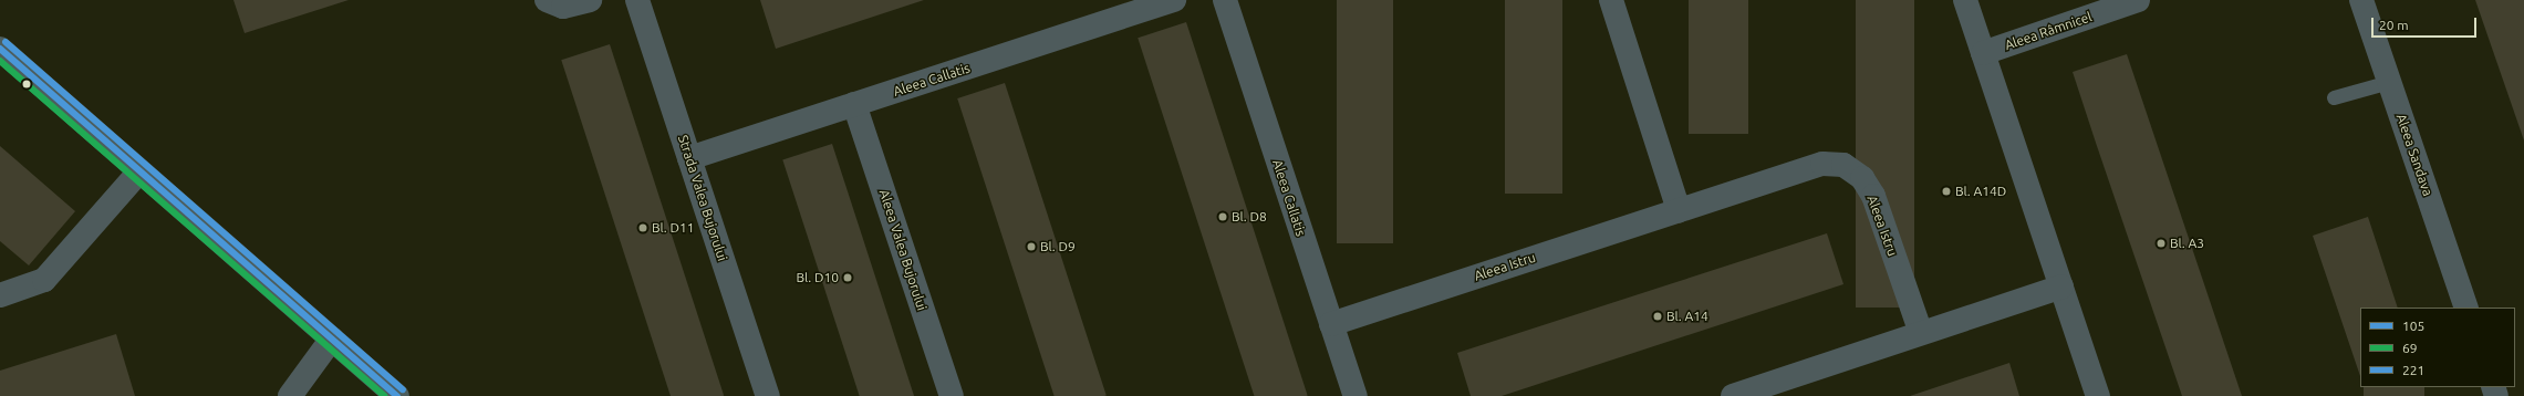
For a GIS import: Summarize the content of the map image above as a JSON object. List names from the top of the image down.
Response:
{
  "streets": {
    "street": [
      "Aleea Râmnicel",
      "Aleea Callatis",
      "Aleea Sandava",
      "Strada Valea Bujorului",
      "Aleea Istru",
      "Aleea Valea Bujorului"
    ]
  },
  "crossings": [
    ["Aleea Callatis", "Strada Valea Bujorului"],
    ["Aleea Callatis", "Aleea Istru"],
    ["Aleea Callatis", "Aleea Valea Bujorului"]
  ],
  "places": [
    "Bl. A14D",
    "Bl. D8",
    "Bl. D11",
    "Bl. A3",
    "Bl. D9",
    "Bl. D10",
    "Bl. A14"
  ],
  "lines": ["transit line 221", "transit line 105", "transit line 69"],
  "legend": ["105", "69", "221"],
  "scale_bar": "20 m"
}
